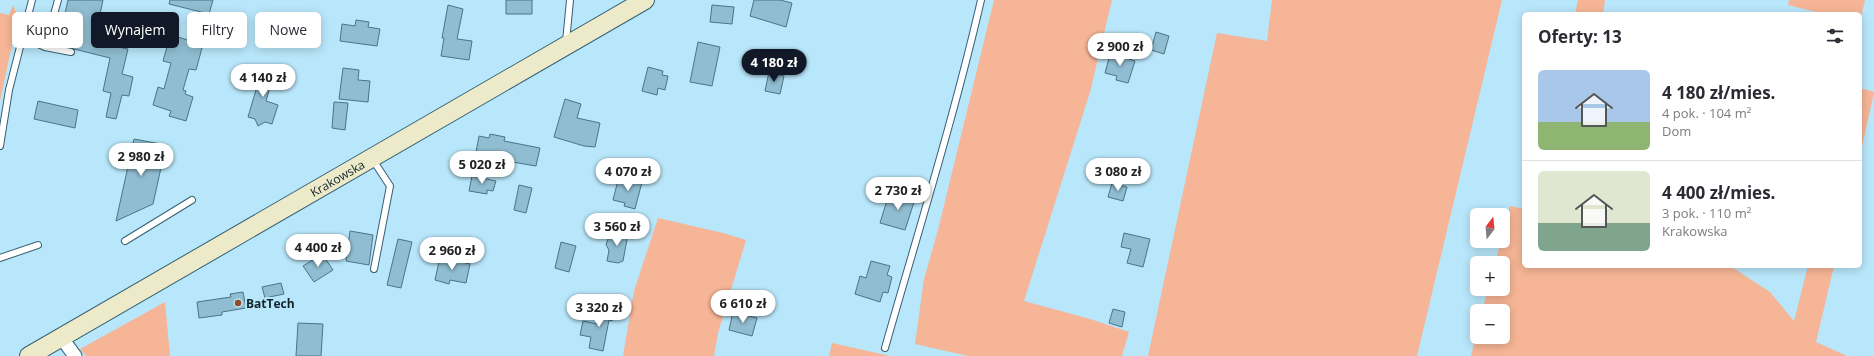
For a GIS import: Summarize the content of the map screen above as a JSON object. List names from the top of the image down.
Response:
{
  "streets": {
    "main road": ["Krakowska"]
  },
  "places": ["BatTech"],
  "north": "top",
  "page": {
    "chip": [
      "Kupno",
      "Wynajem",
      "Filtry",
      "Nowe"
    ],
    "heading": "Oferty: 13",
    "price": [
      "2 900 zł",
      "4 180 zł",
      "4 140 zł",
      "2 980 zł",
      "5 020 zł",
      "4 070 zł",
      "3 080 zł",
      "2 730 zł",
      "3 560 zł",
      "4 400 zł",
      "2 960 zł",
      "6 610 zł",
      "3 320 zł"
    ],
    "list": [
      {
        "name": "4 180 zł/mies.",
        "note": "4 pok. · 104 m² · Dom"
      },
      {
        "name": "4 400 zł/mies.",
        "note": "3 pok. · 110 m² · Krakowska"
      }
    ],
    "map_buttons": ["+", "−"]
  }
}
